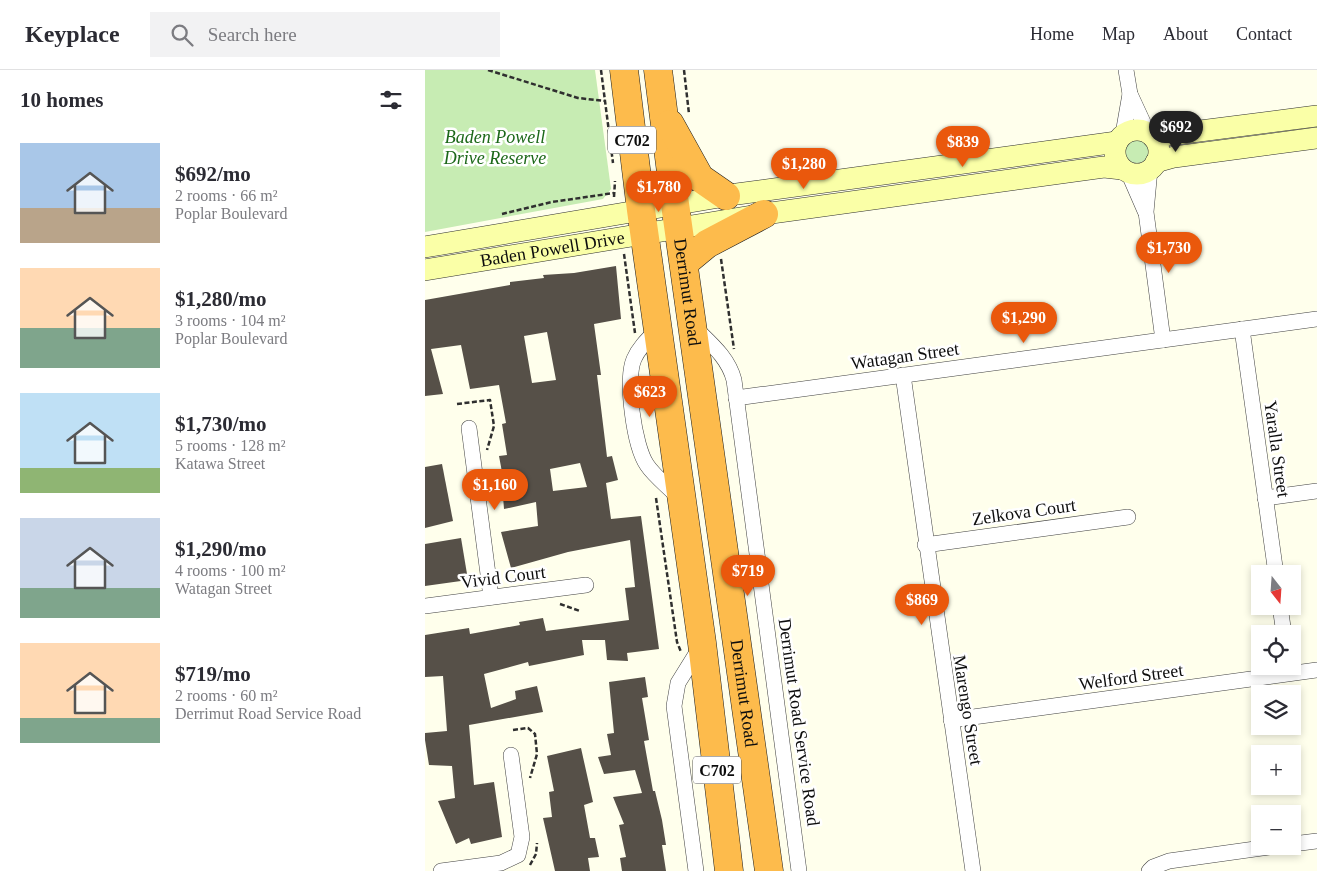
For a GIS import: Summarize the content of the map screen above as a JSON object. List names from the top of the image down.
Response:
{
  "streets": {
    "highway": ["C702", "Derrimut Road"],
    "street": [
      "Baden Powell Drive",
      "Watagan Street",
      "Yaralla Street",
      "Zelkova Court",
      "Vivid Court",
      "Welford Street",
      "Marengo Street",
      "Derrimut Road Service Road"
    ]
  },
  "crossings": [
    ["Baden Powell Drive", "Derrimut Road"],
    ["Derrimut Road", "Derrimut Road Service Road"],
    ["Watagan Street", "Yaralla Street"],
    ["Watagan Street", "Marengo Street"],
    ["Watagan Street", "Derrimut Road Service Road"],
    ["Zelkova Court", "Marengo Street"],
    ["Welford Street", "Marengo Street"]
  ],
  "parks": ["Baden Powell Drive Reserve"],
  "north": "bottom",
  "page": {
    "header": "Keyplace",
    "search": "Search here",
    "nav": [
      "Home",
      "Map",
      "About",
      "Contact"
    ],
    "heading": "10 homes",
    "price": [
      "$692",
      "$839",
      "$1,280",
      "$1,780",
      "$1,730",
      "$1,290",
      "$623",
      "$1,160",
      "$719",
      "$869"
    ],
    "list": [
      {
        "name": "$692/mo",
        "note": "2 rooms · 66 m² · Poplar Boulevard"
      },
      {
        "name": "$1,280/mo",
        "note": "3 rooms · 104 m² · Poplar Boulevard"
      },
      {
        "name": "$1,730/mo",
        "note": "5 rooms · 128 m² · Katawa Street"
      },
      {
        "name": "$1,290/mo",
        "note": "4 rooms · 100 m² · Watagan Street"
      },
      {
        "name": "$719/mo",
        "note": "2 rooms · 60 m² · Derrimut Road Service Road"
      }
    ],
    "map_buttons": ["+", "−"]
  }
}
